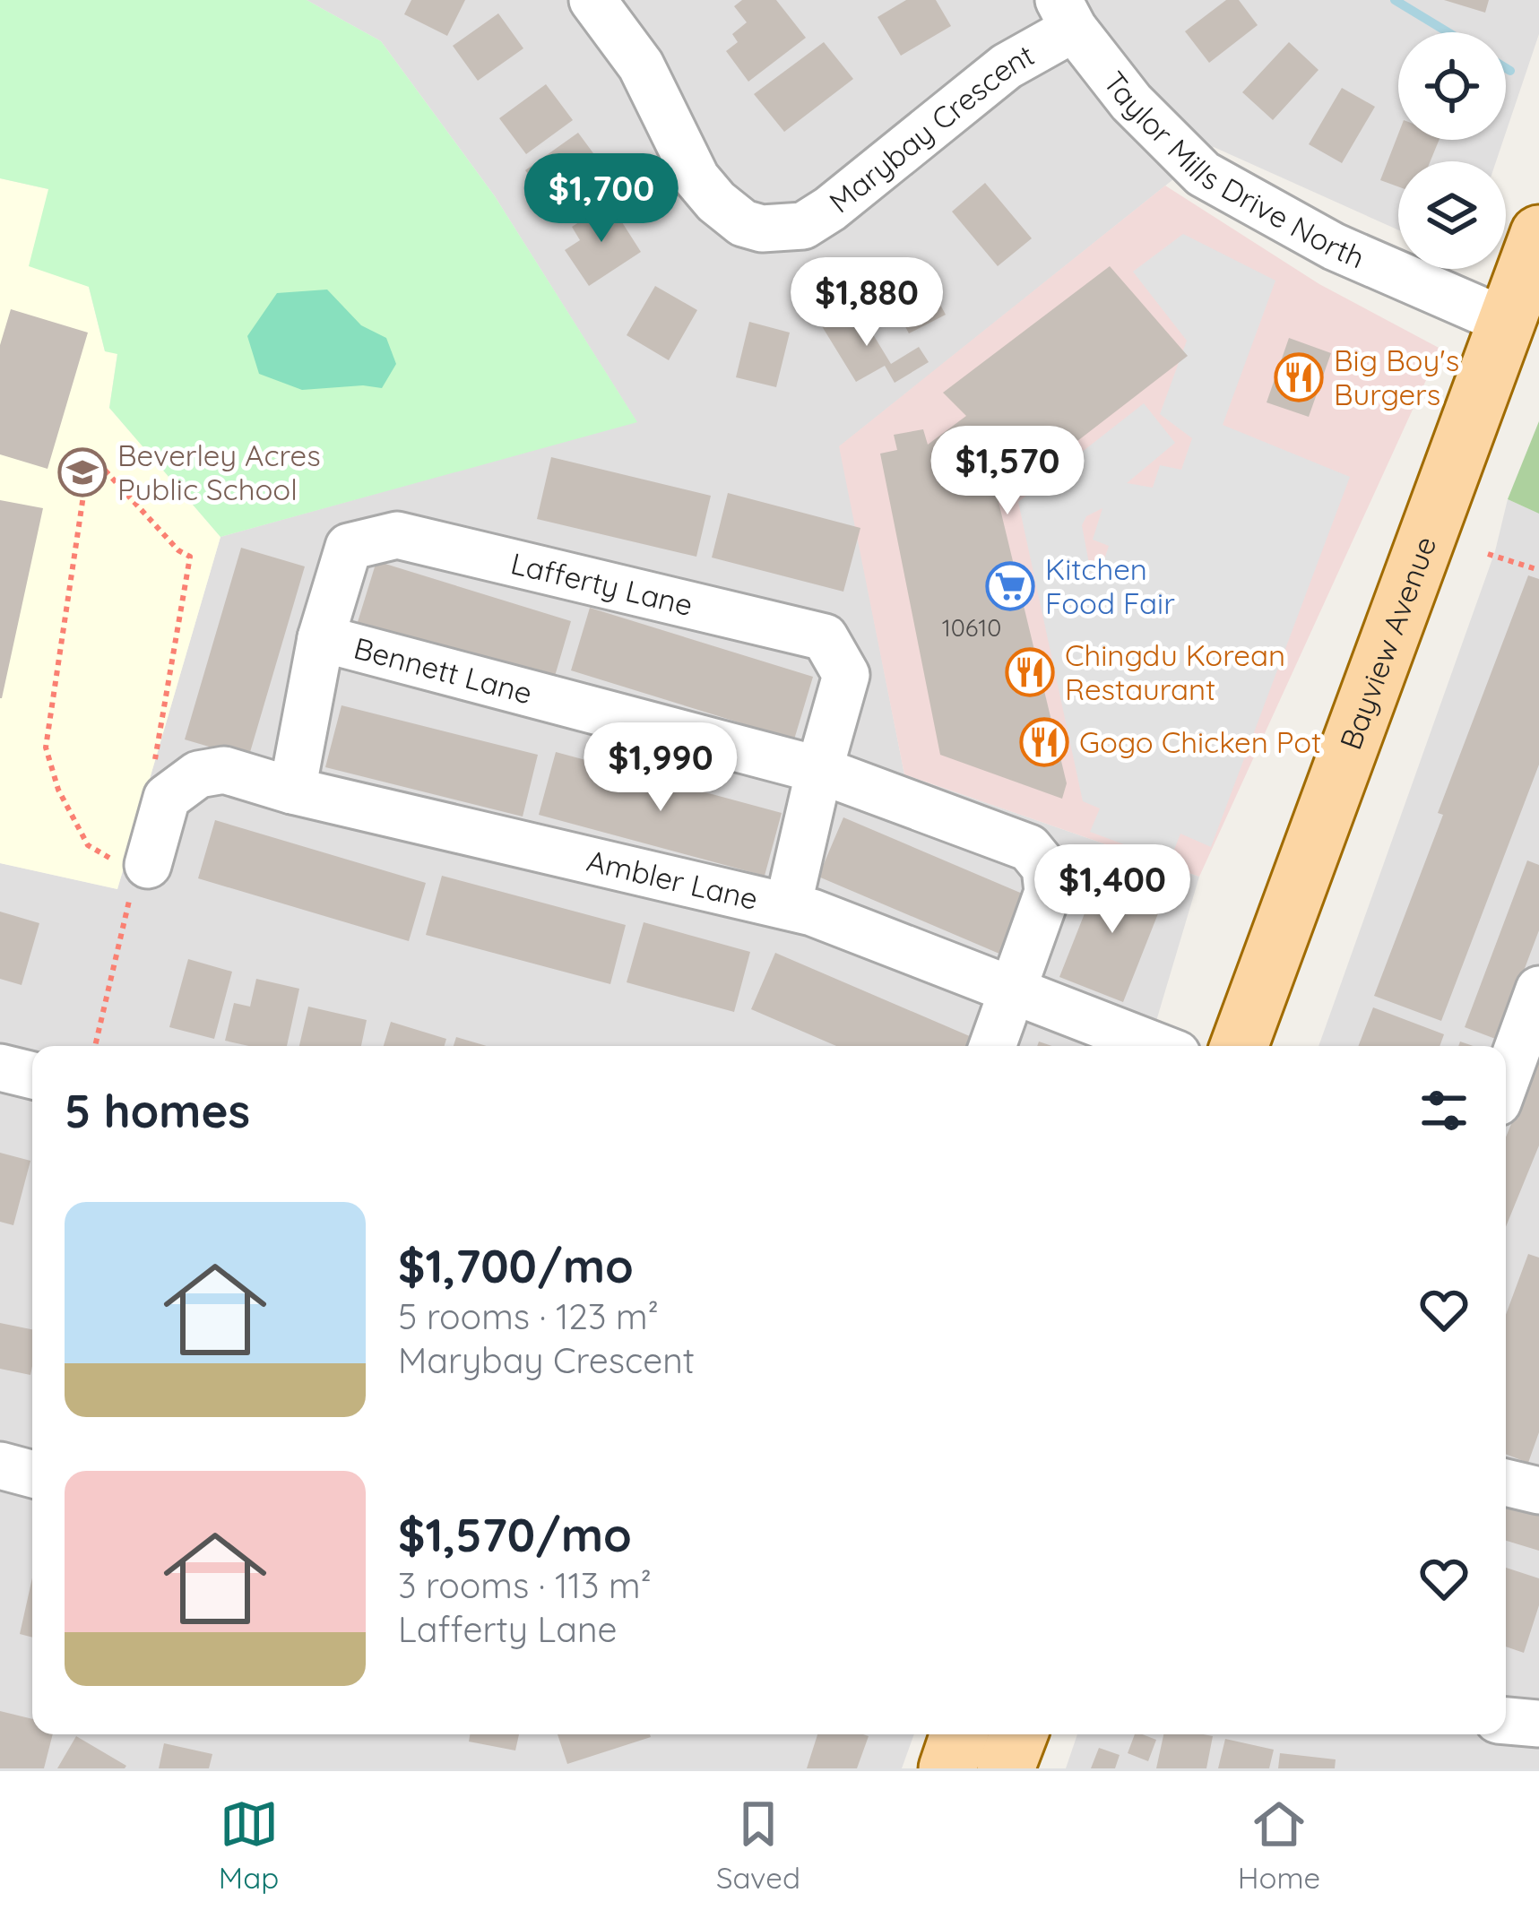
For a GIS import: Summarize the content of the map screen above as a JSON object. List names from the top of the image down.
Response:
{
  "streets": {
    "main road": ["Bayview Avenue"],
    "street": [
      "Marybay Crescent",
      "Taylor Mills Drive North",
      "Lafferty Lane",
      "Bennett Lane",
      "Ambler Lane"
    ]
  },
  "crossings": [
    ["Marybay Crescent", "Taylor Mills Drive North"],
    ["Taylor Mills Drive North", "Bayview Avenue"],
    ["Lafferty Lane", "Bennett Lane"],
    ["Lafferty Lane", "Ambler Lane"],
    ["Bennett Lane", "Ambler Lane"]
  ],
  "places": {
    "restaurant": ["Big Boy's Burgers", "Chingdu Korean Restaurant", "Gogo Chicken Pot"],
    "school or university": ["Beverley Acres Public School"],
    "supermarket": ["Kitchen Food Fair"]
  },
  "house_numbers": ["10610"],
  "page": {
    "price": [
      "$1,700",
      "$1,880",
      "$1,570",
      "$1,990",
      "$1,400"
    ],
    "heading": "5 homes",
    "list": [
      {
        "name": "$1,700/mo",
        "note": "5 rooms · 123 m² · Marybay Crescent"
      },
      {
        "name": "$1,570/mo",
        "note": "3 rooms · 113 m² · Lafferty Lane"
      }
    ],
    "tabs": ["Map", "Saved", "Home"]
  }
}
